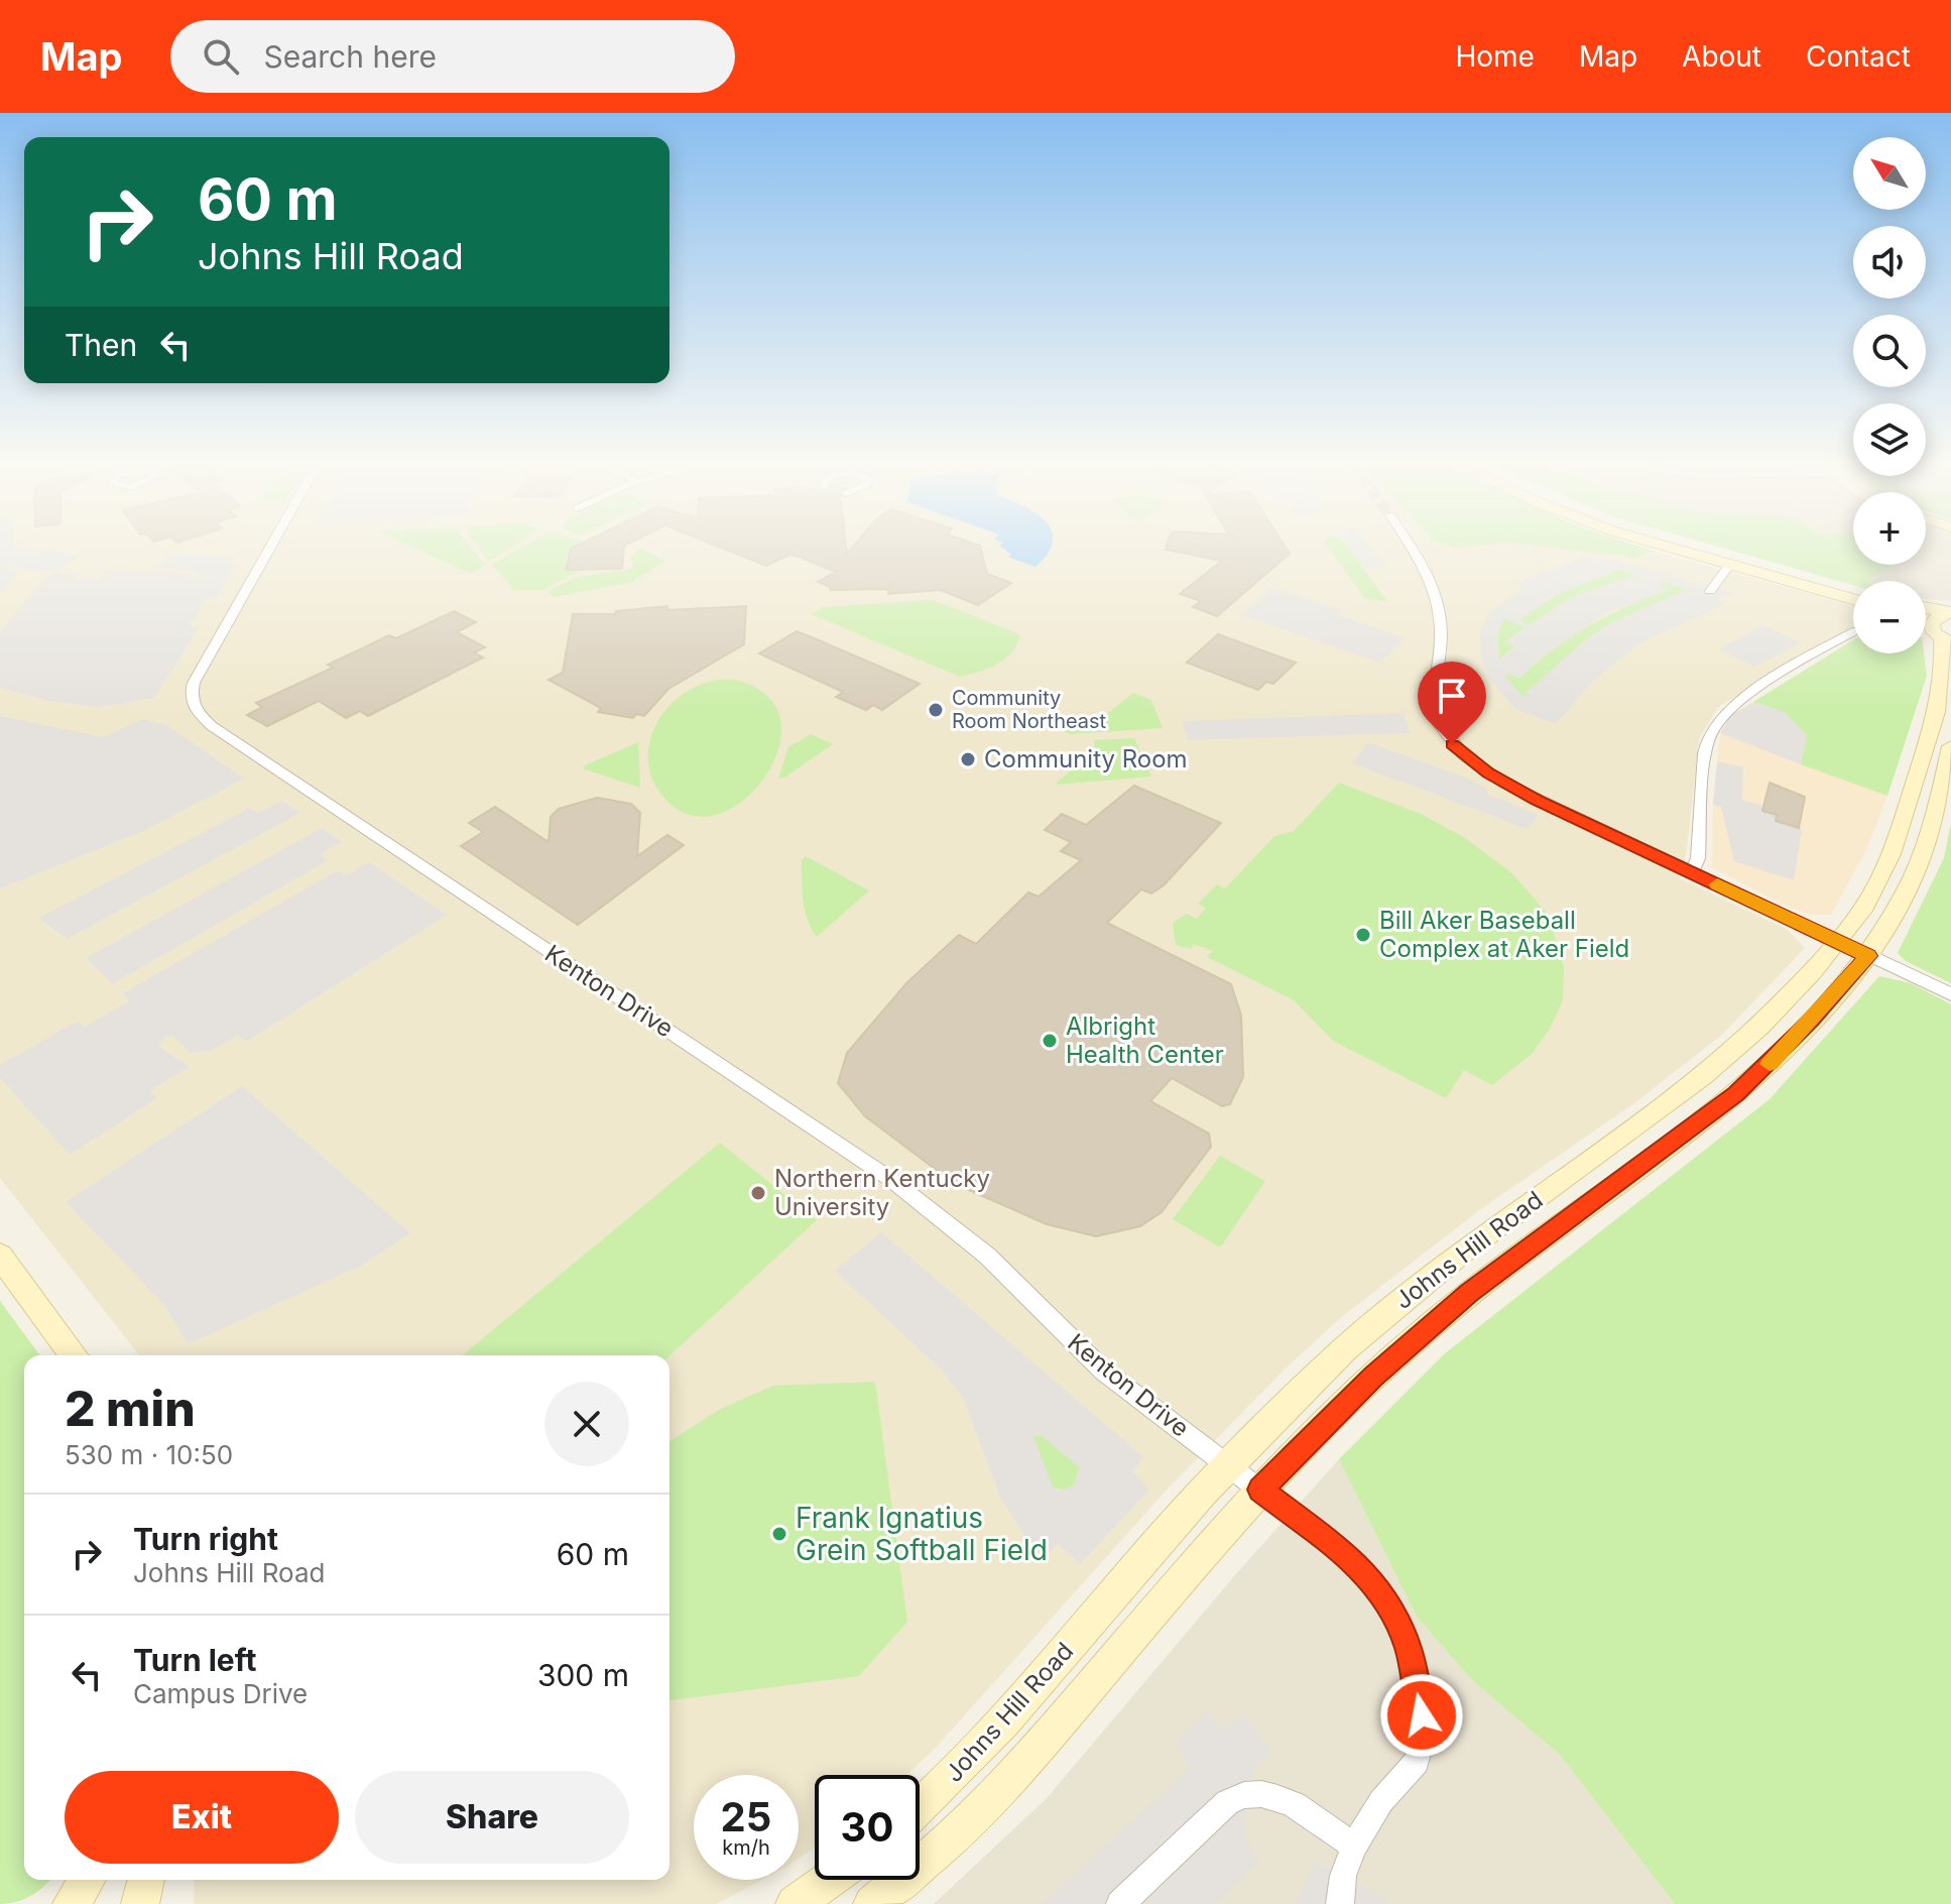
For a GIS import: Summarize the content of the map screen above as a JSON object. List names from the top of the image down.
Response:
{
  "streets": {
    "main road": ["Johns Hill Road"],
    "street": ["Kenton Drive"]
  },
  "crossings": [
    ["Kenton Drive", "Johns Hill Road"]
  ],
  "places": [
    "Community Room Northeast",
    "Community Room",
    "Bill Aker Baseball Complex at Aker Field",
    "Albright Health Center",
    "Northern Kentucky University",
    "Frank Ignatius Grein Softball Field"
  ],
  "north": "top left",
  "page": {
    "header": "Map",
    "search": "Search here",
    "nav": [
      "Home",
      "Map",
      "About",
      "Contact"
    ],
    "map_buttons": ["+", "−"],
    "turn": ["60 m", "Johns Hill Road"],
    "then": "Then",
    "heading": ["2 min", "530 m · 10:50"],
    "list": [
      {
        "name": "Turn right",
        "note": "Johns Hill Road",
        "value": "60 m"
      },
      {
        "name": "Turn left",
        "note": "Campus Drive",
        "value": "300 m"
      }
    ],
    "buttons": ["Exit", "Share"],
    "speed": "25 km/h",
    "limit": "30"
  }
}
